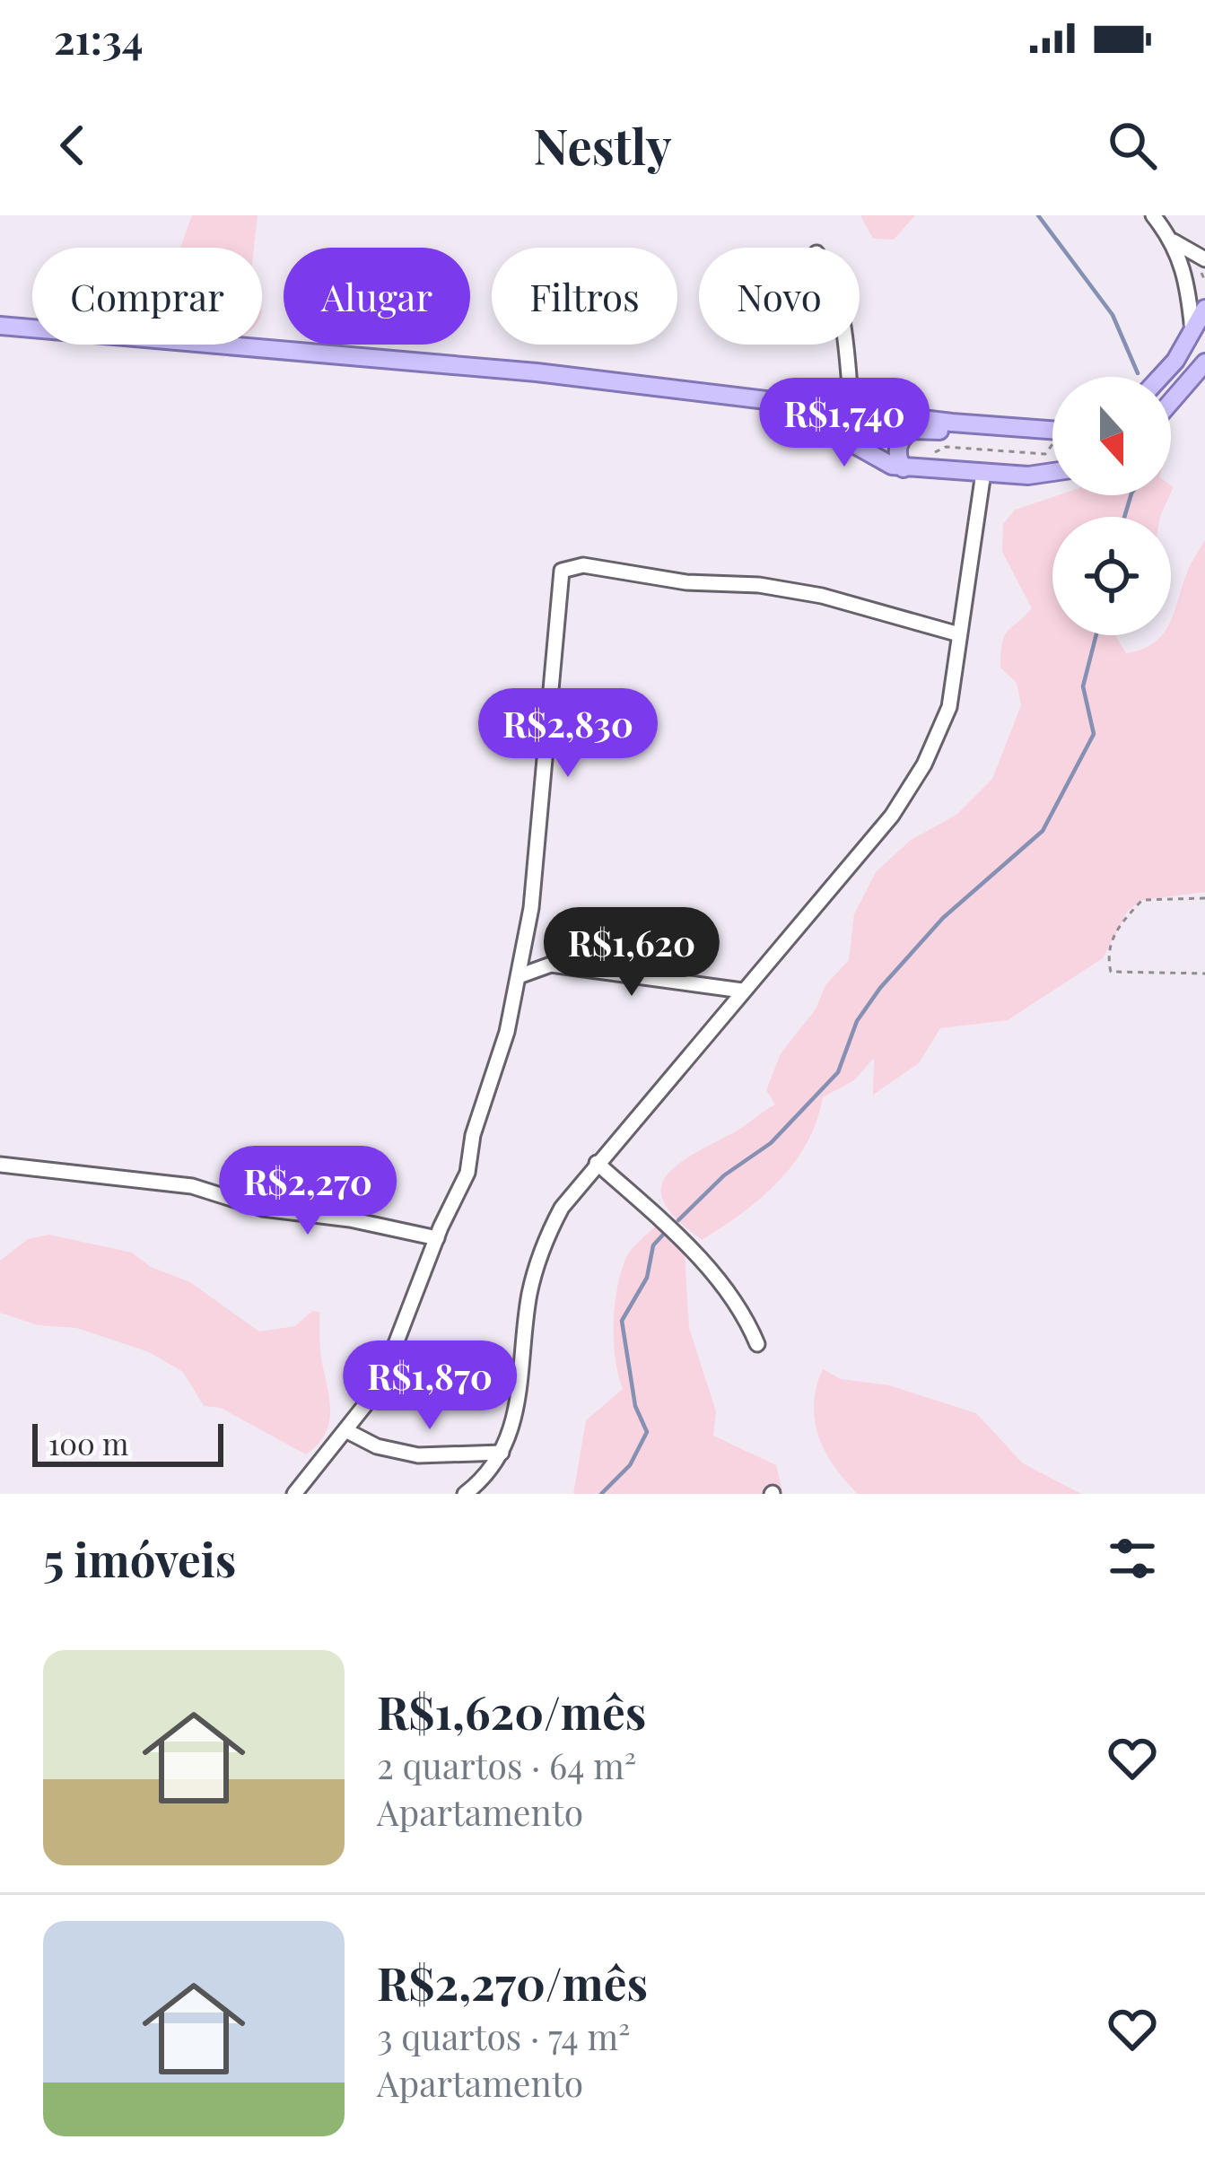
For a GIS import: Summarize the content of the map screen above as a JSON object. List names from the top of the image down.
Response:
{
  "scale_bar": "100 m",
  "north": "bottom",
  "page": {
    "status": "21:34",
    "header": "Nestly",
    "chip": [
      "Comprar",
      "Alugar",
      "Filtros",
      "Novo"
    ],
    "price": [
      "R$1,740",
      "R$2,830",
      "R$1,620",
      "R$2,270",
      "R$1,870"
    ],
    "scale": "100 m",
    "heading": "5 imóveis",
    "list": [
      {
        "name": "R$1,620/mês",
        "note": "2 quartos · 64 m² · Apartamento"
      },
      {
        "name": "R$2,270/mês",
        "note": "3 quartos · 74 m² · Apartamento"
      }
    ]
  }
}
